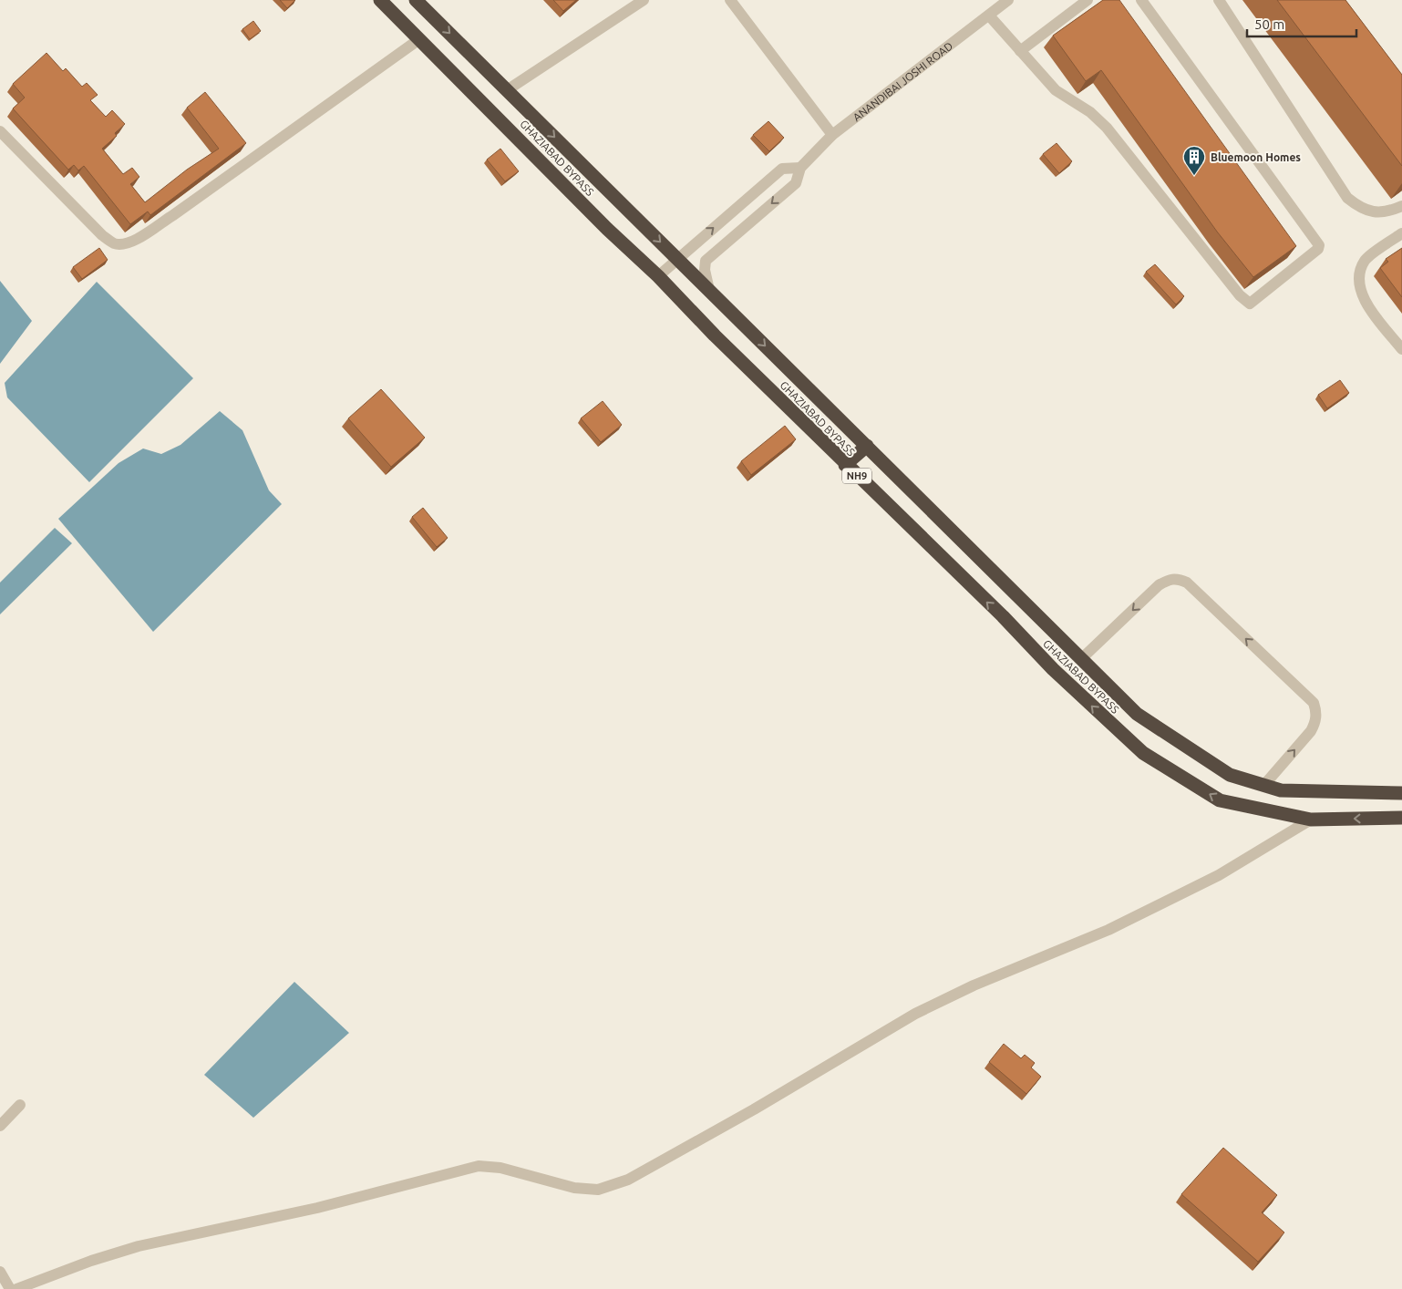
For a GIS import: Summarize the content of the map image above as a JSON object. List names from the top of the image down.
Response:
{
  "streets": {
    "highway": ["GHAZIABAD BYPASS", "NH9"],
    "street": ["ANANDIBAI JOSHI ROAD"]
  },
  "crossings": [
    ["ANANDIBAI JOSHI ROAD", "GHAZIABAD BYPASS"]
  ],
  "places": {
    "building": ["Bluemoon Homes"]
  },
  "scale_bar": "50 m"
}
